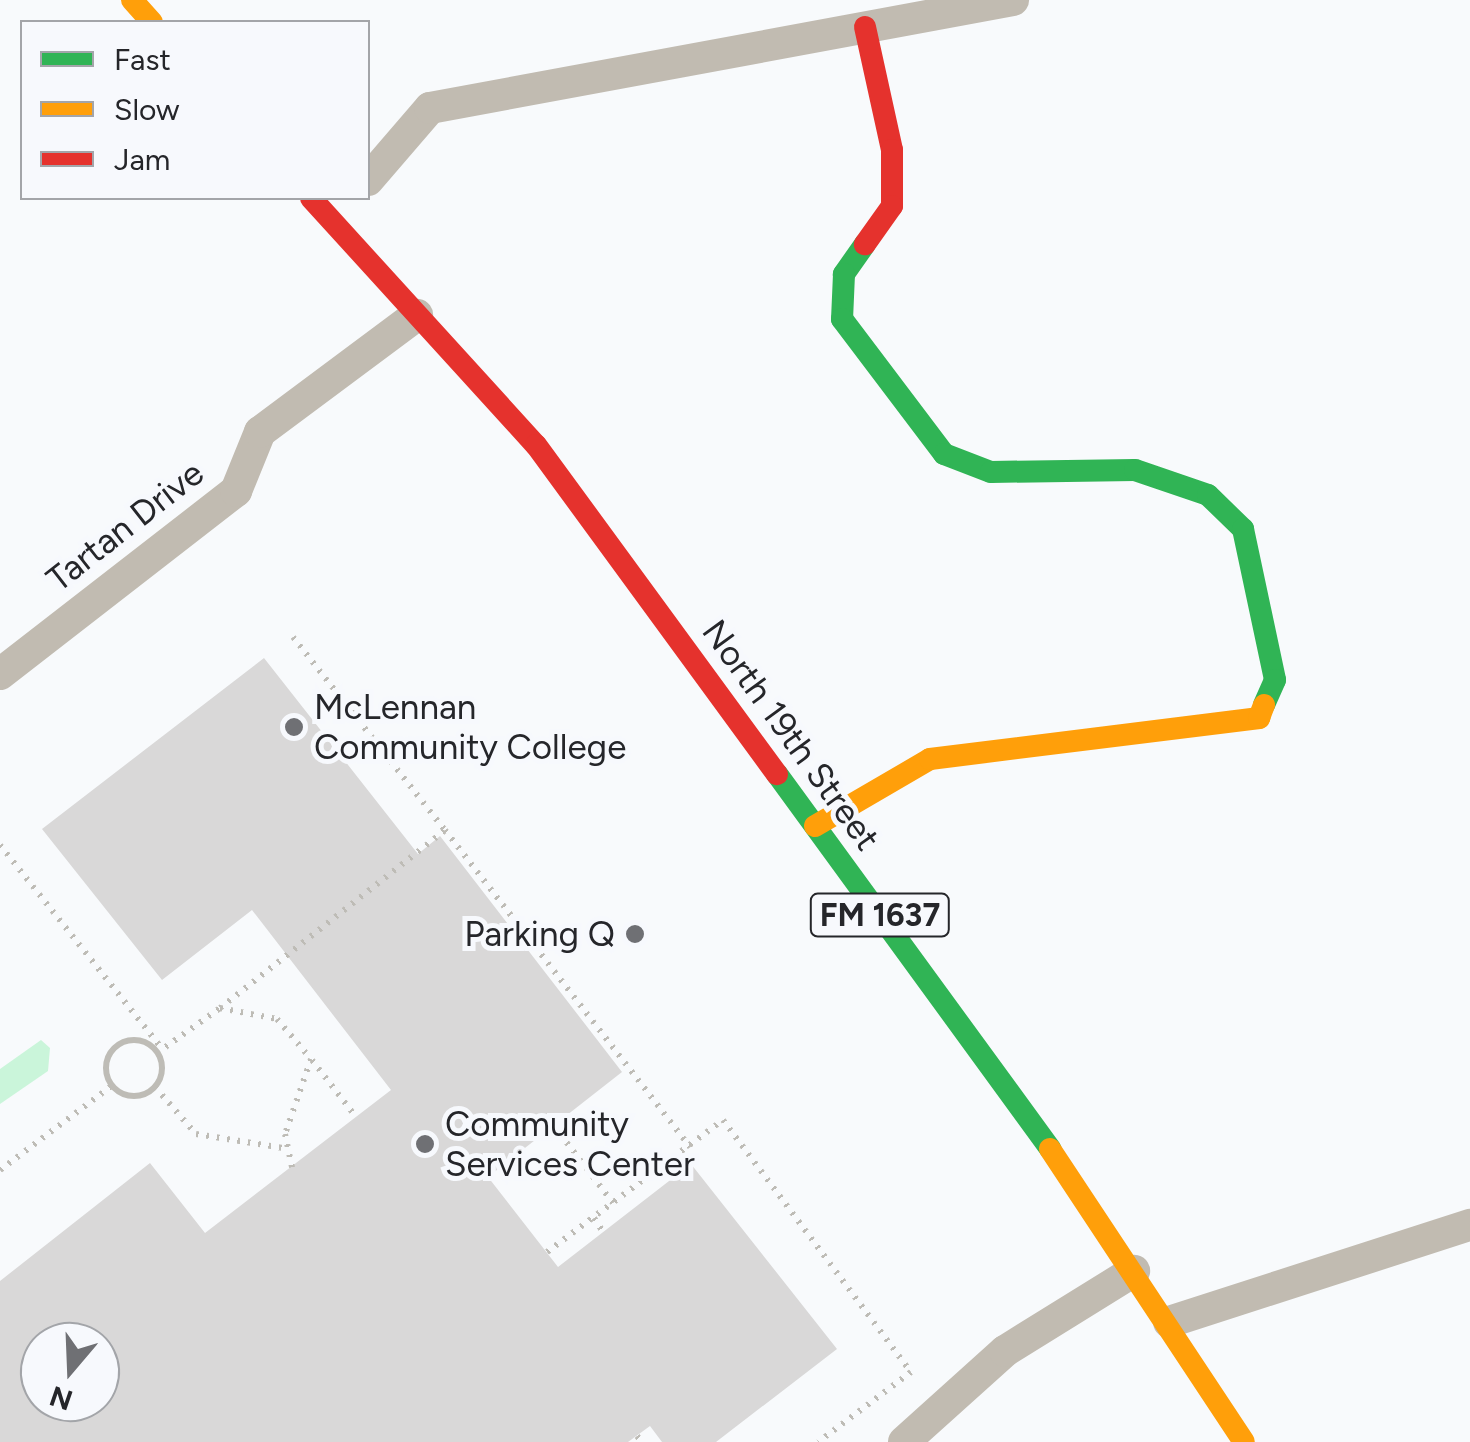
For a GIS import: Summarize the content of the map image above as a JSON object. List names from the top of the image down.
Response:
{
  "streets": {
    "main road": ["North 19th Street", "FM 1637"],
    "street": ["Tartan Drive"]
  },
  "crossings": [
    ["Tartan Drive", "North 19th Street"]
  ],
  "places": ["McLennan Community College", "Parking Q", "Community Services Center"],
  "legend": ["Fast", "Slow", "Jam"],
  "north": "bottom"
}
